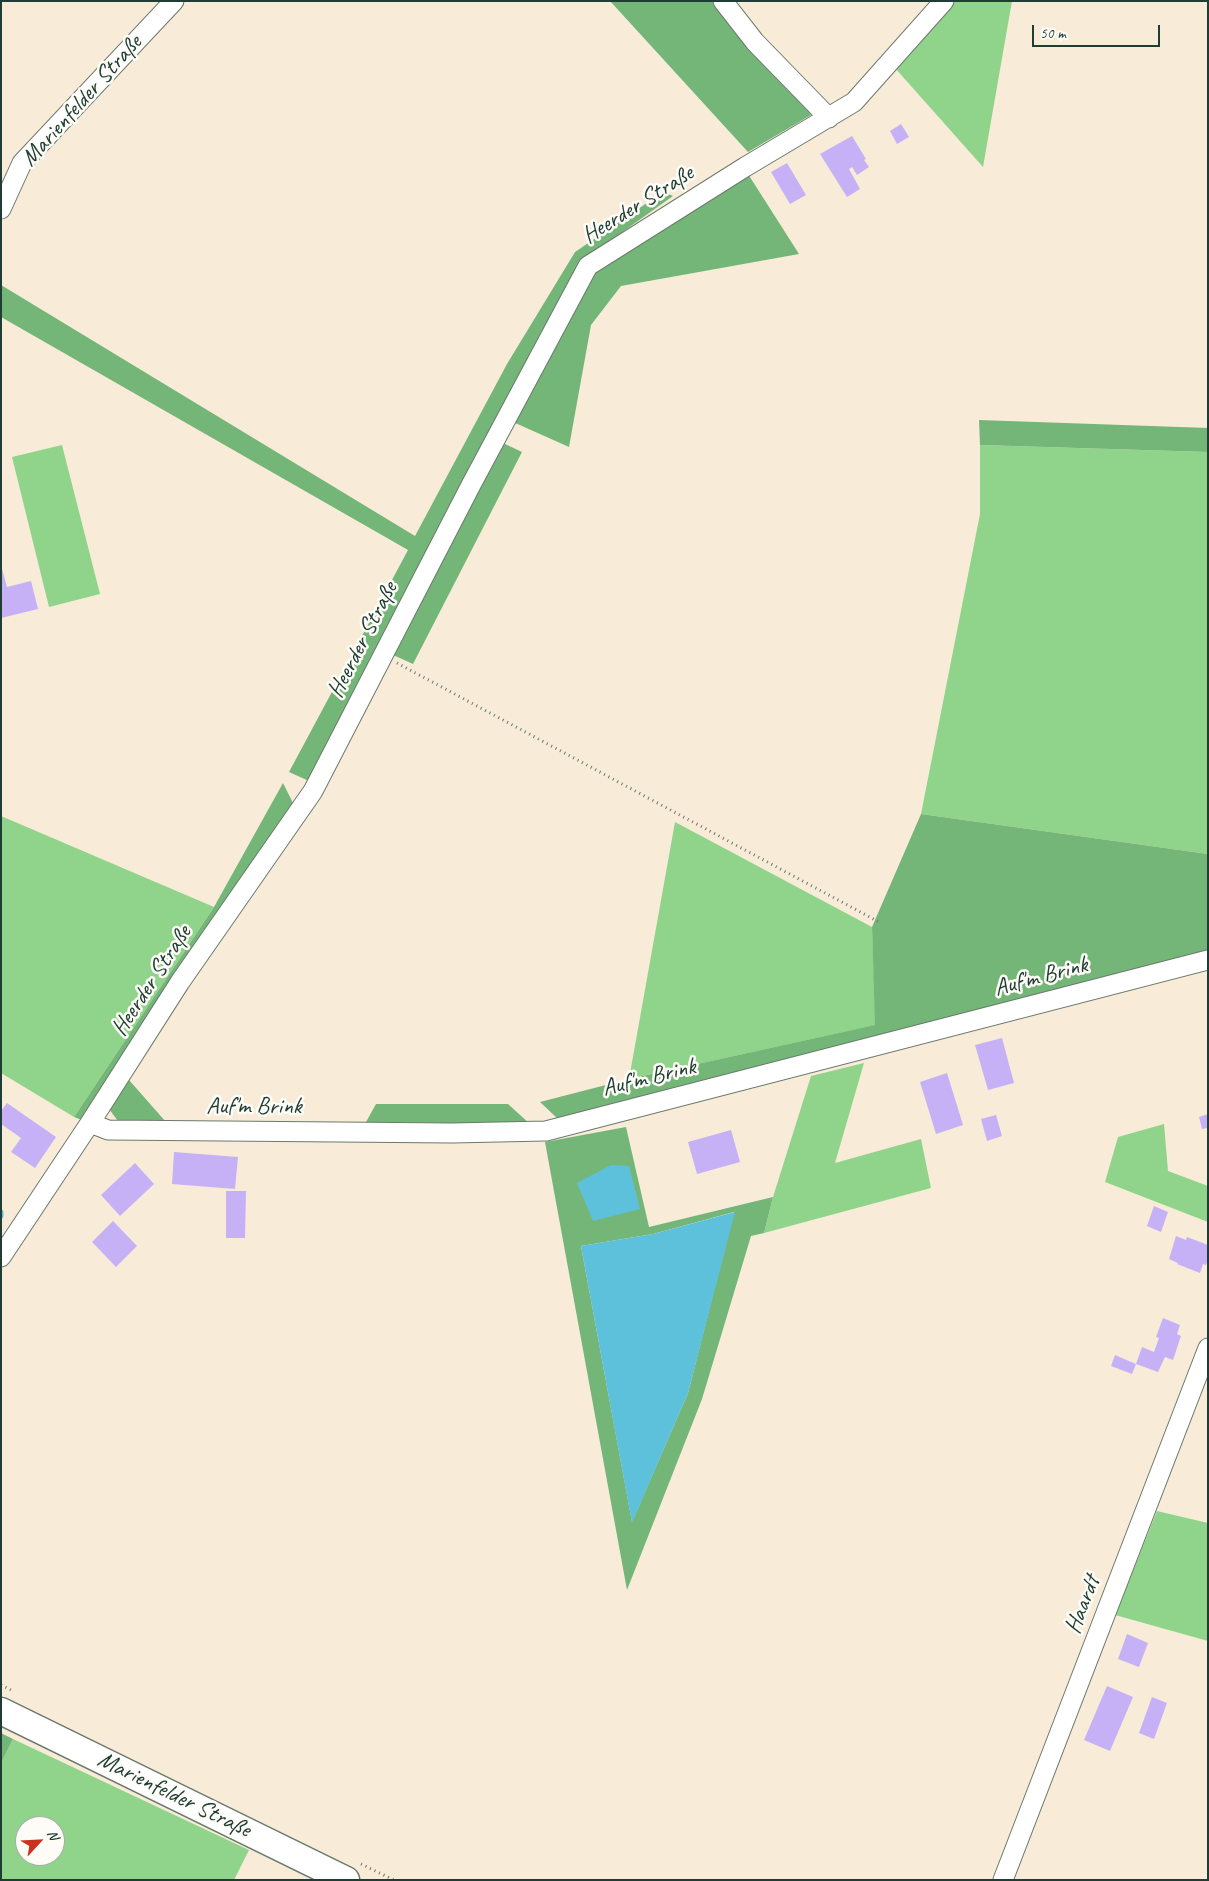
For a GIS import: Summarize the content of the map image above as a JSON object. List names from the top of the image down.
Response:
{
  "streets": {
    "main road": ["Marienfelder Straße"],
    "street": ["Heerder Straße", "Auf'm Brink", "Haardt"]
  },
  "crossings": [
    ["Heerder Straße", "Auf'm Brink"]
  ],
  "scale_bar": "50 m",
  "north": "top right"
}
